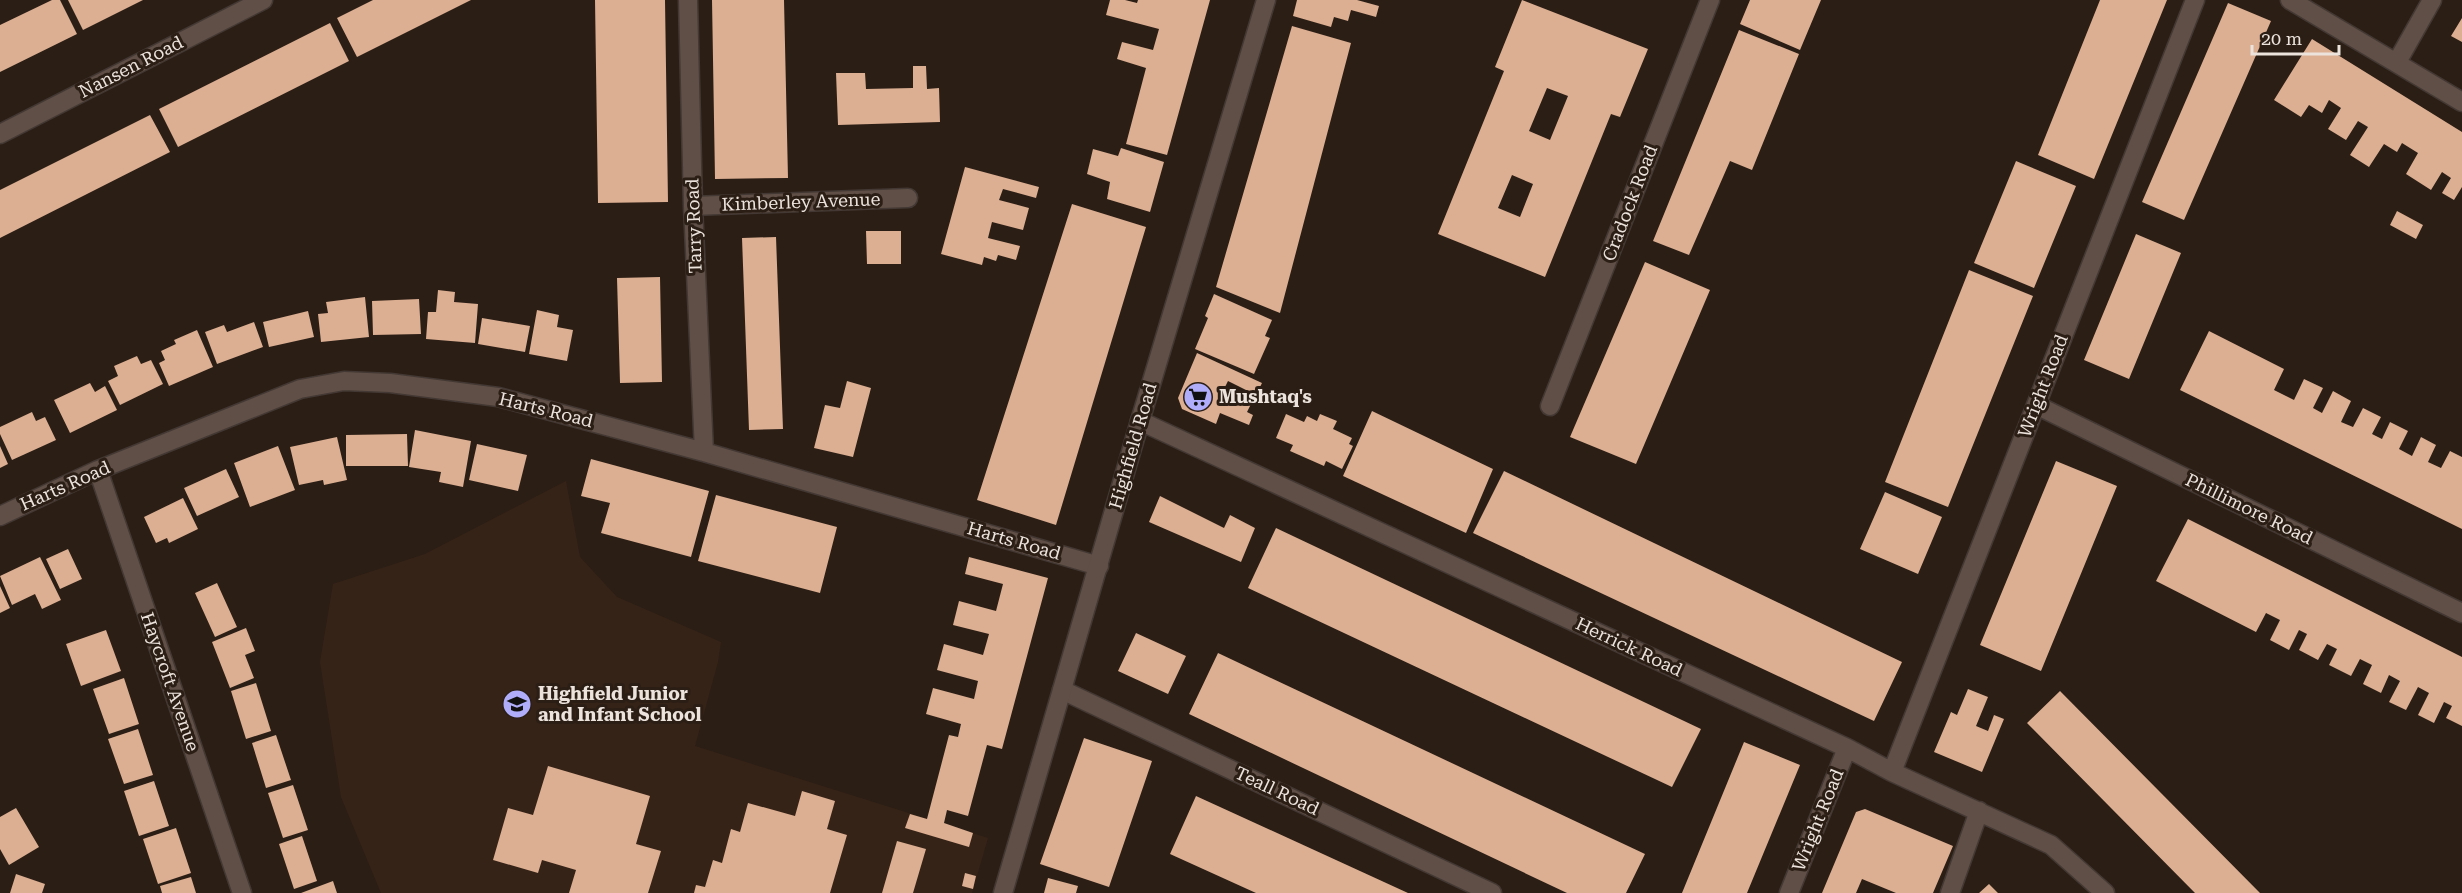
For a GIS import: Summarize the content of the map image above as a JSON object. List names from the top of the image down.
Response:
{
  "streets": {
    "street": [
      "Nansen Road",
      "Kimberley Avenue",
      "Cradock Road",
      "Tarry Road",
      "Wright Road",
      "Harts Road",
      "Highfield Road",
      "Phillimore Road",
      "Herrick Road",
      "Haycroft Avenue",
      "Teall Road"
    ]
  },
  "crossings": [
    ["Kimberley Avenue", "Tarry Road"],
    ["Tarry Road", "Harts Road"],
    ["Wright Road", "Phillimore Road"],
    ["Wright Road", "Herrick Road"],
    ["Harts Road", "Highfield Road"],
    ["Harts Road", "Haycroft Avenue"],
    ["Highfield Road", "Herrick Road"],
    ["Highfield Road", "Teall Road"]
  ],
  "places": {
    "supermarket": ["Mushtaq's"],
    "school or university": ["Highfield Junior and Infant School"]
  },
  "scale_bar": "20 m"
}
